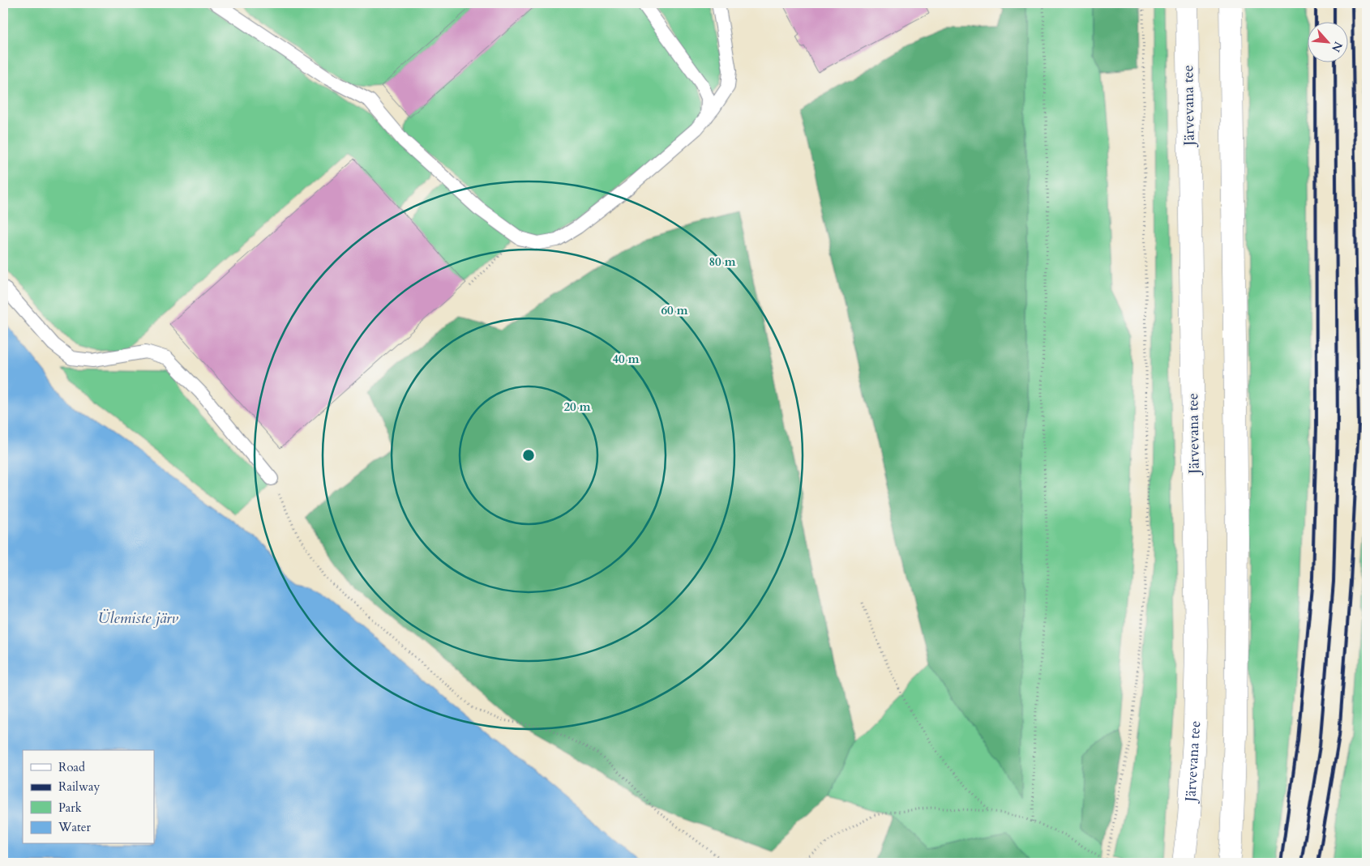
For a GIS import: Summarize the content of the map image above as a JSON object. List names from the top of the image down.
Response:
{
  "streets": {
    "main road": ["Järvevana tee"]
  },
  "water": ["Ülemiste järv"],
  "legend": [
    "Road",
    "Railway",
    "Park",
    "Water"
  ],
  "north": "bottom right",
  "rings": [
    "80 m",
    "60 m",
    "40 m",
    "20 m"
  ]
}
